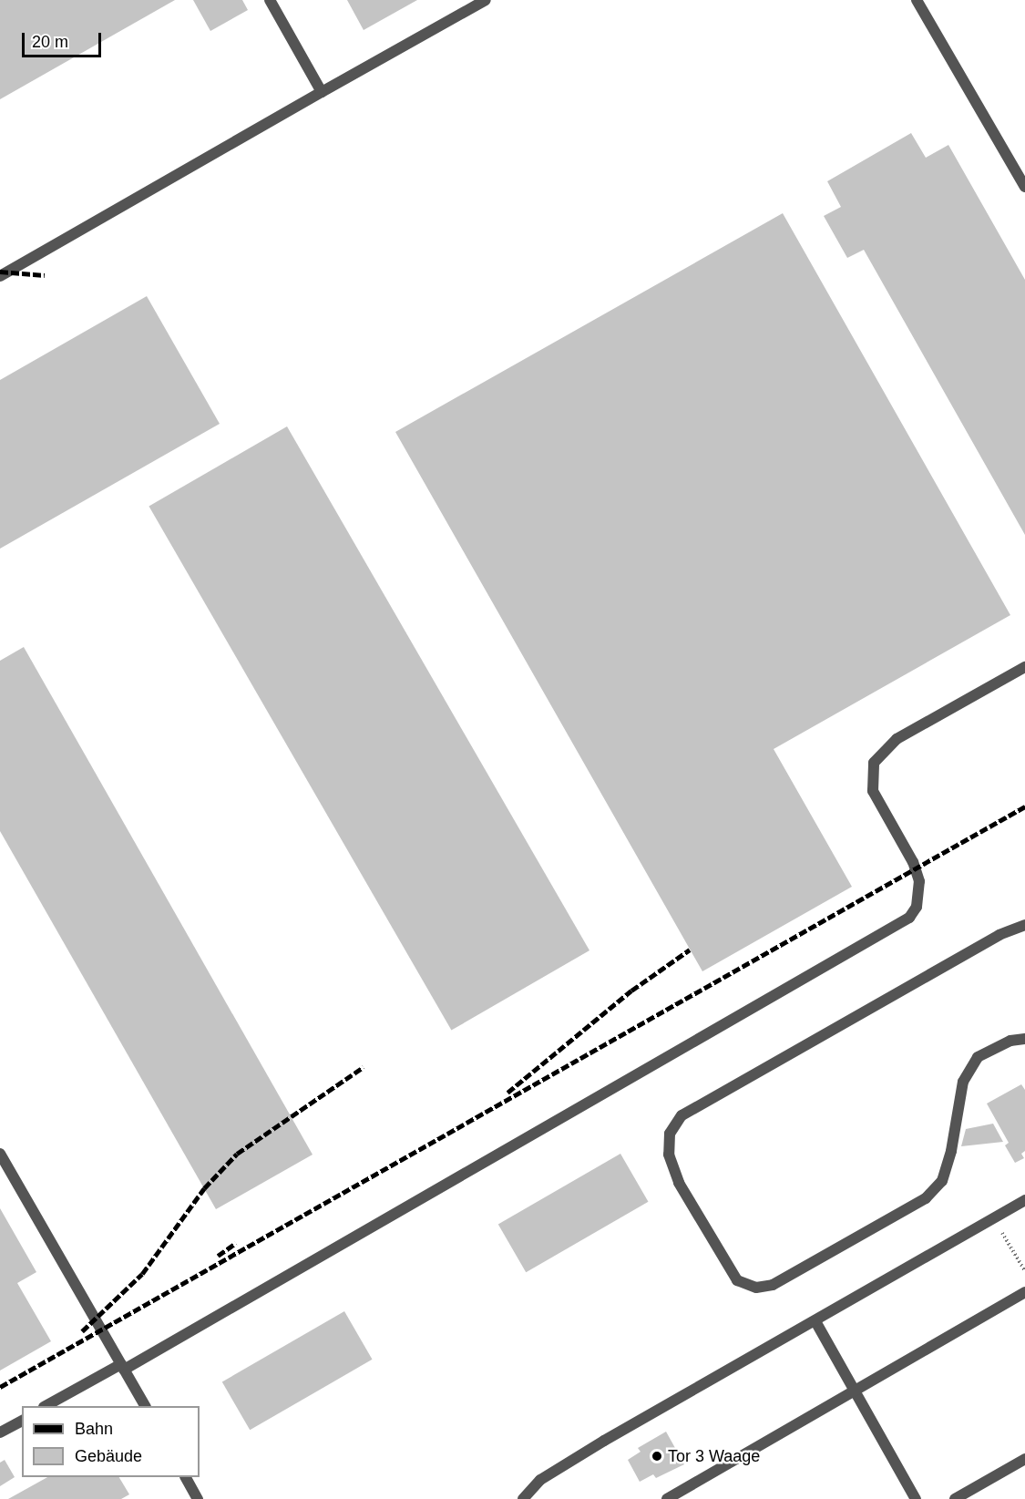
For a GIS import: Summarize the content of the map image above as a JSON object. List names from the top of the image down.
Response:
{
  "places": ["Tor 3 Waage"],
  "legend": ["Bahn", "Gebäude"],
  "scale_bar": "20 m"
}
